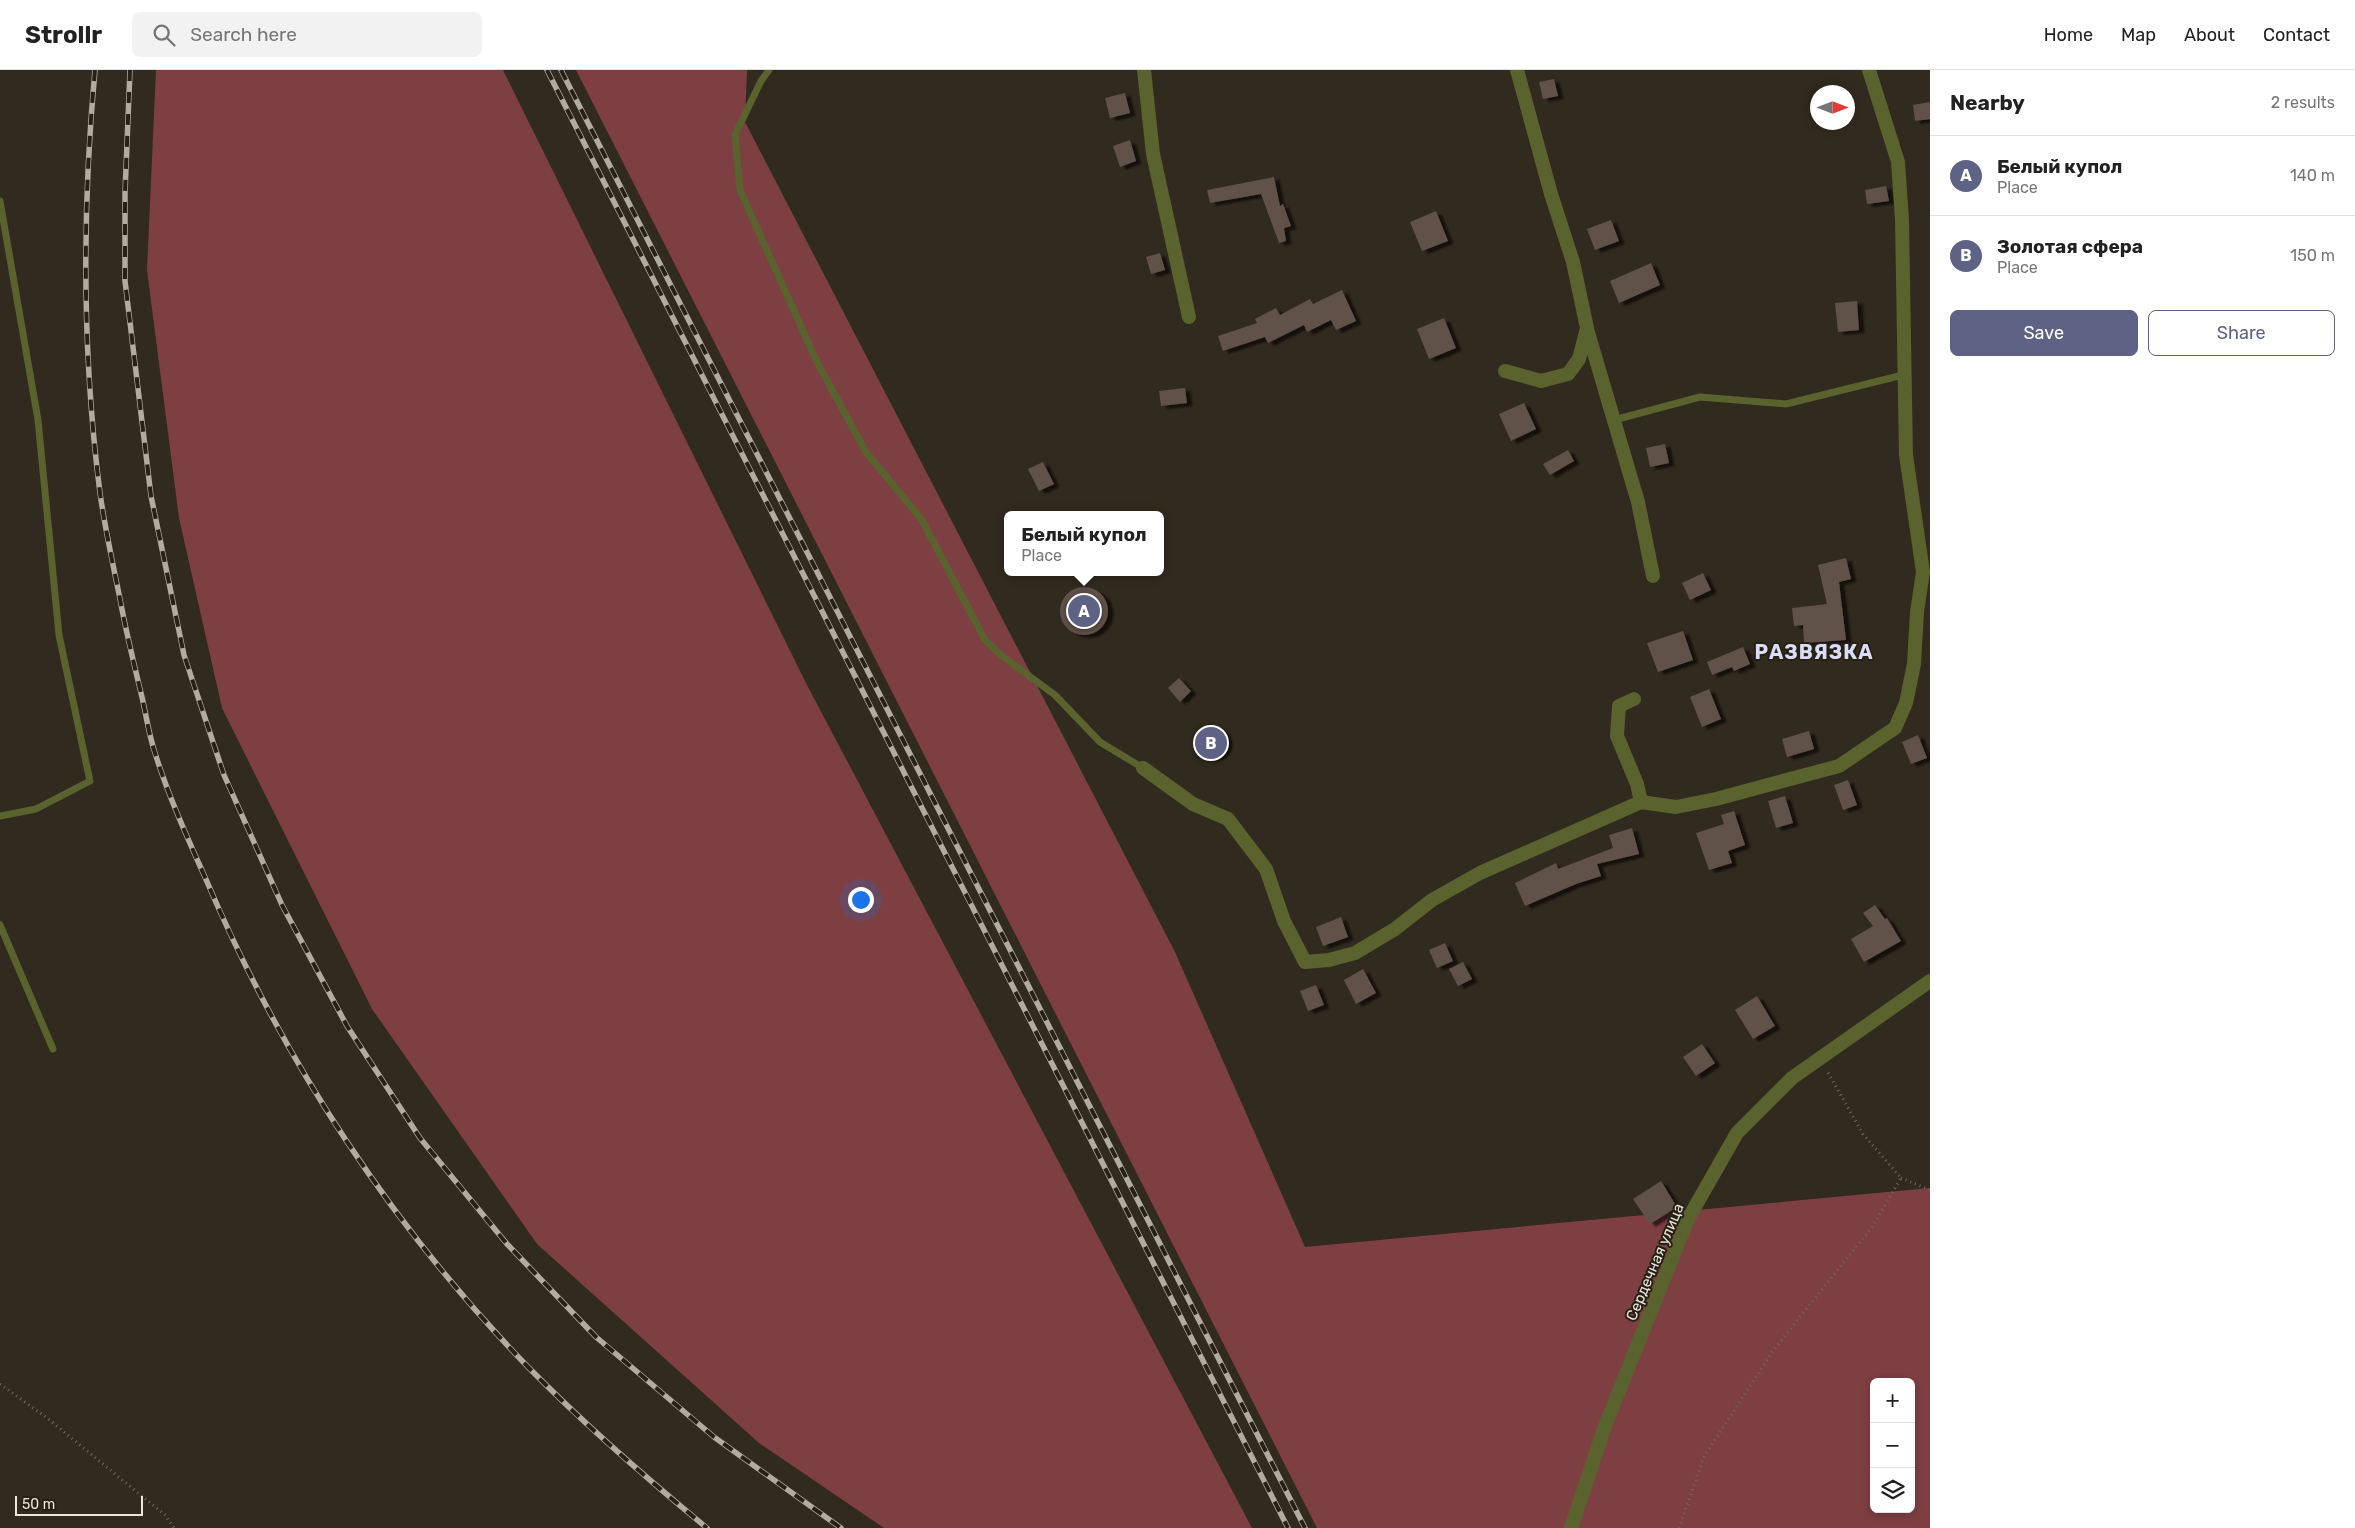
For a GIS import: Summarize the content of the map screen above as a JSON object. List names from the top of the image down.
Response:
{
  "streets": {
    "street": ["Сердечная улица"]
  },
  "districts": ["РАЗВЯЗКА"],
  "scale_bar": "50 m",
  "north": "right",
  "page": {
    "header": "Strollr",
    "search": "Search here",
    "nav": [
      "Home",
      "Map",
      "About",
      "Contact"
    ],
    "heading": ["Nearby", "2 results"],
    "list": [
      {
        "mark": "A",
        "name": "Белый купол",
        "note": "Place",
        "value": "140 m"
      },
      {
        "mark": "B",
        "name": "Золотая сфера",
        "note": "Place",
        "value": "150 m"
      }
    ],
    "buttons": ["Save", "Share"],
    "popup": ["Белый купол", "Place"],
    "pins": ["A", "B"],
    "map_buttons": ["+", "−"],
    "scale": "50 m"
  }
}
